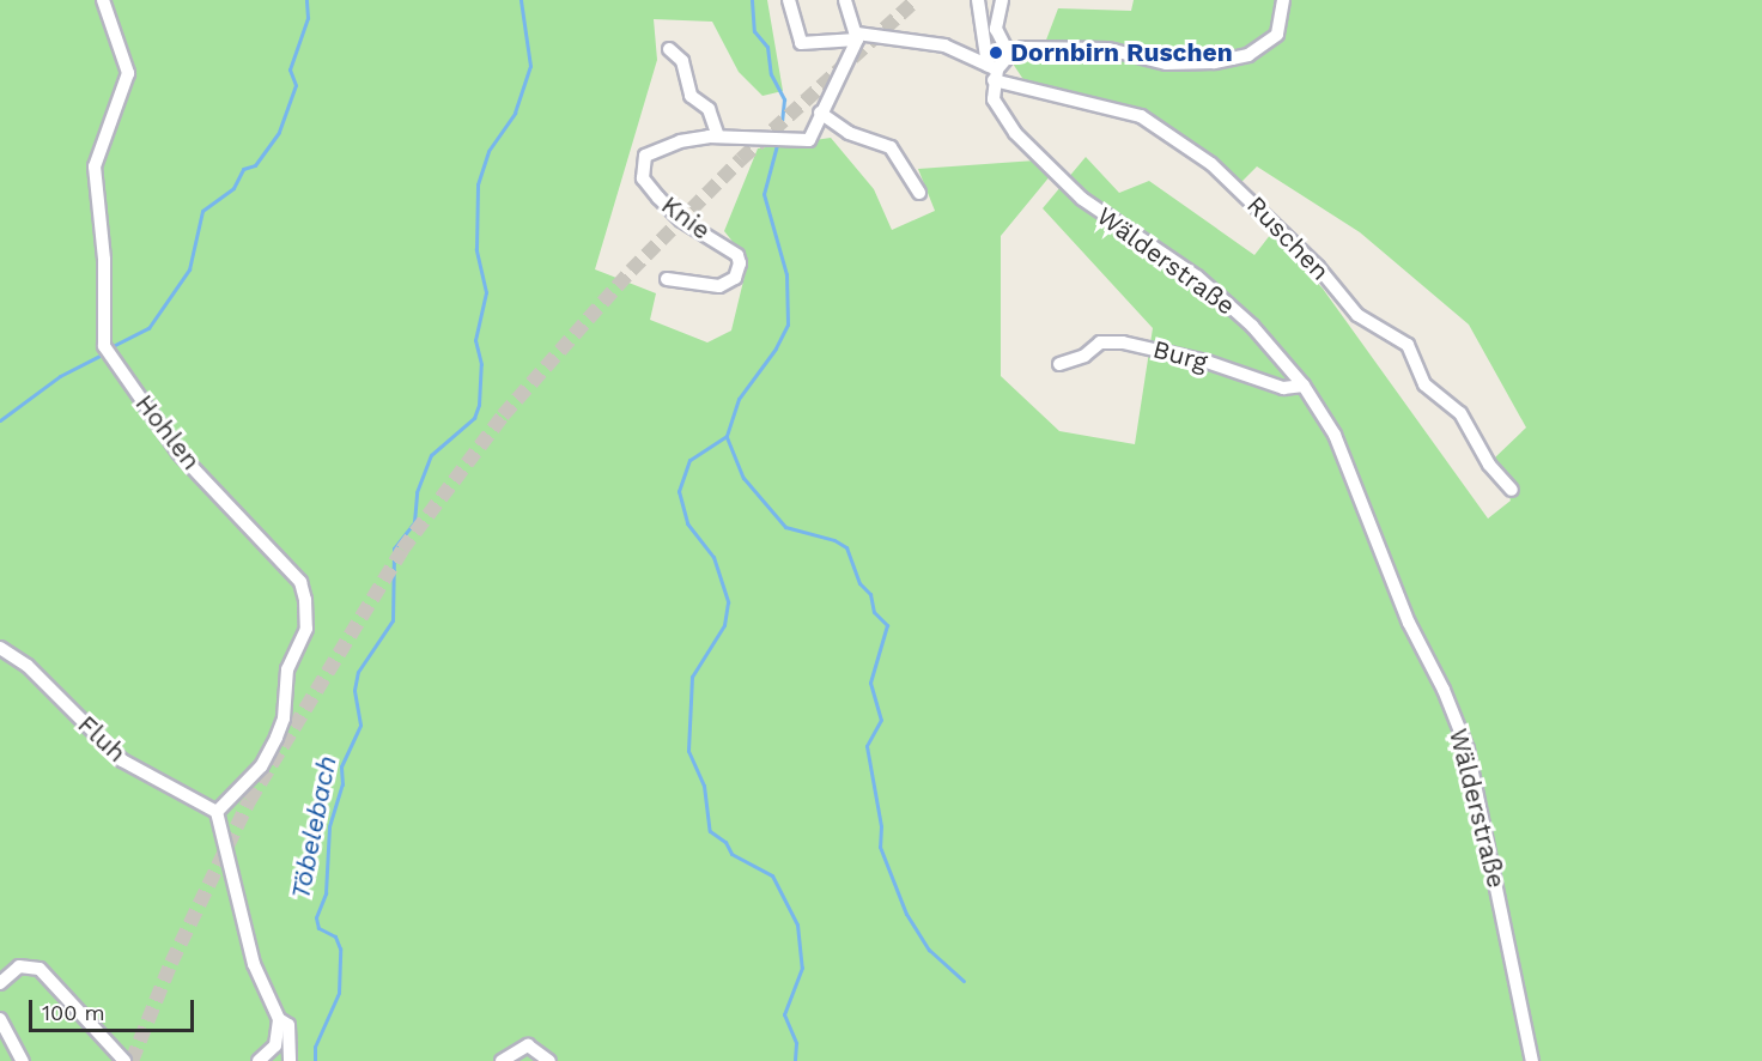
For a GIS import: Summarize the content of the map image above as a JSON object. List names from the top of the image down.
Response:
{
  "streets": {
    "street": [
      "Knie",
      "Ruschen",
      "Wälderstraße",
      "Burg",
      "Hohlen",
      "Fluh"
    ]
  },
  "crossings": [
    ["Ruschen", "Wälderstraße"],
    ["Wälderstraße", "Burg"],
    ["Hohlen", "Fluh"]
  ],
  "water": ["Töbelebach"],
  "places": ["Dornbirn Ruschen"],
  "scale_bar": "100 m"
}
